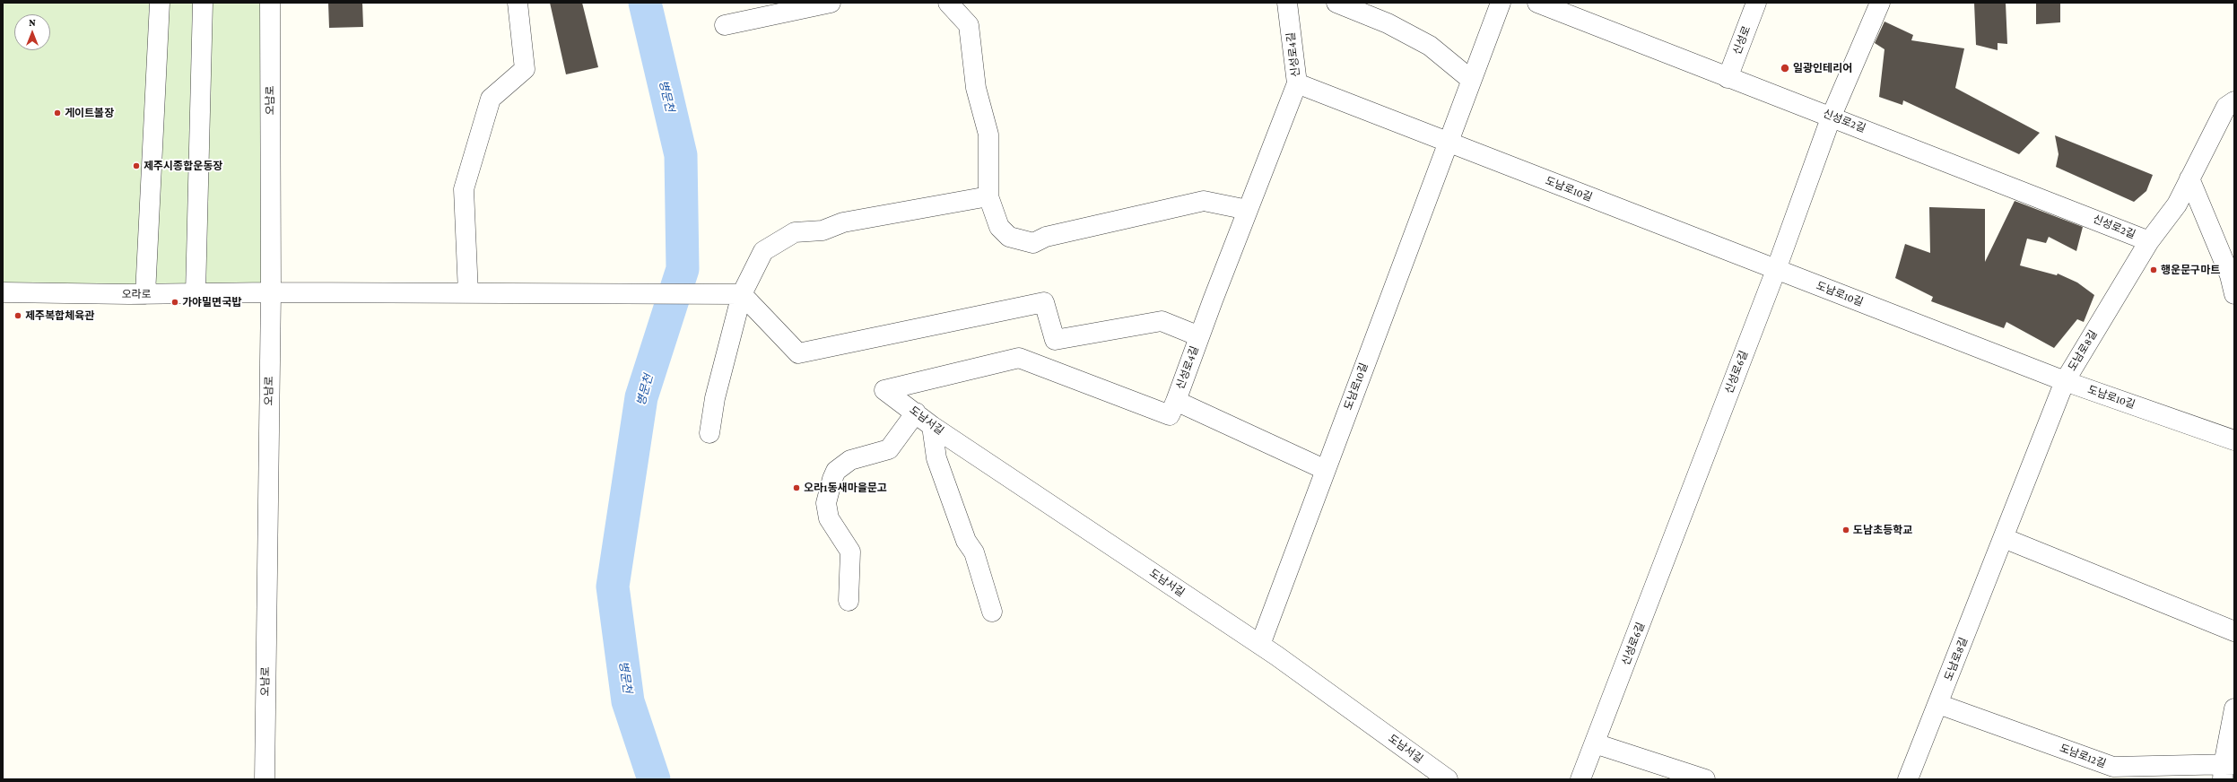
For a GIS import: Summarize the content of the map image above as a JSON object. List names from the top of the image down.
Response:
{
  "streets": {
    "street": [
      "신성로",
      "신성로4길",
      "오남로",
      "신성로2길",
      "도남로10길",
      "오라로",
      "도남로8길",
      "신성로6길",
      "도남서길",
      "도남로12길"
    ]
  },
  "crossings": [
    ["신성로", "신성로2길"],
    ["신성로4길", "도남로10길"],
    ["신성로4길", "도남서길"],
    ["오남로", "오라로"],
    ["신성로2길", "도남로8길"],
    ["신성로2길", "신성로6길"],
    ["도남로10길", "도남로8길"],
    ["도남로10길", "신성로6길"],
    ["도남로8길", "도남로12길"]
  ],
  "water": ["병문천"],
  "places": [
    "일광인테리어",
    "게이트볼장",
    "제주시종합운동장",
    "행운문구마트",
    "가야밀면국밥",
    "제주복합체육관",
    "오라1동새마을문고",
    "도남초등학교"
  ],
  "north": "top"
}
